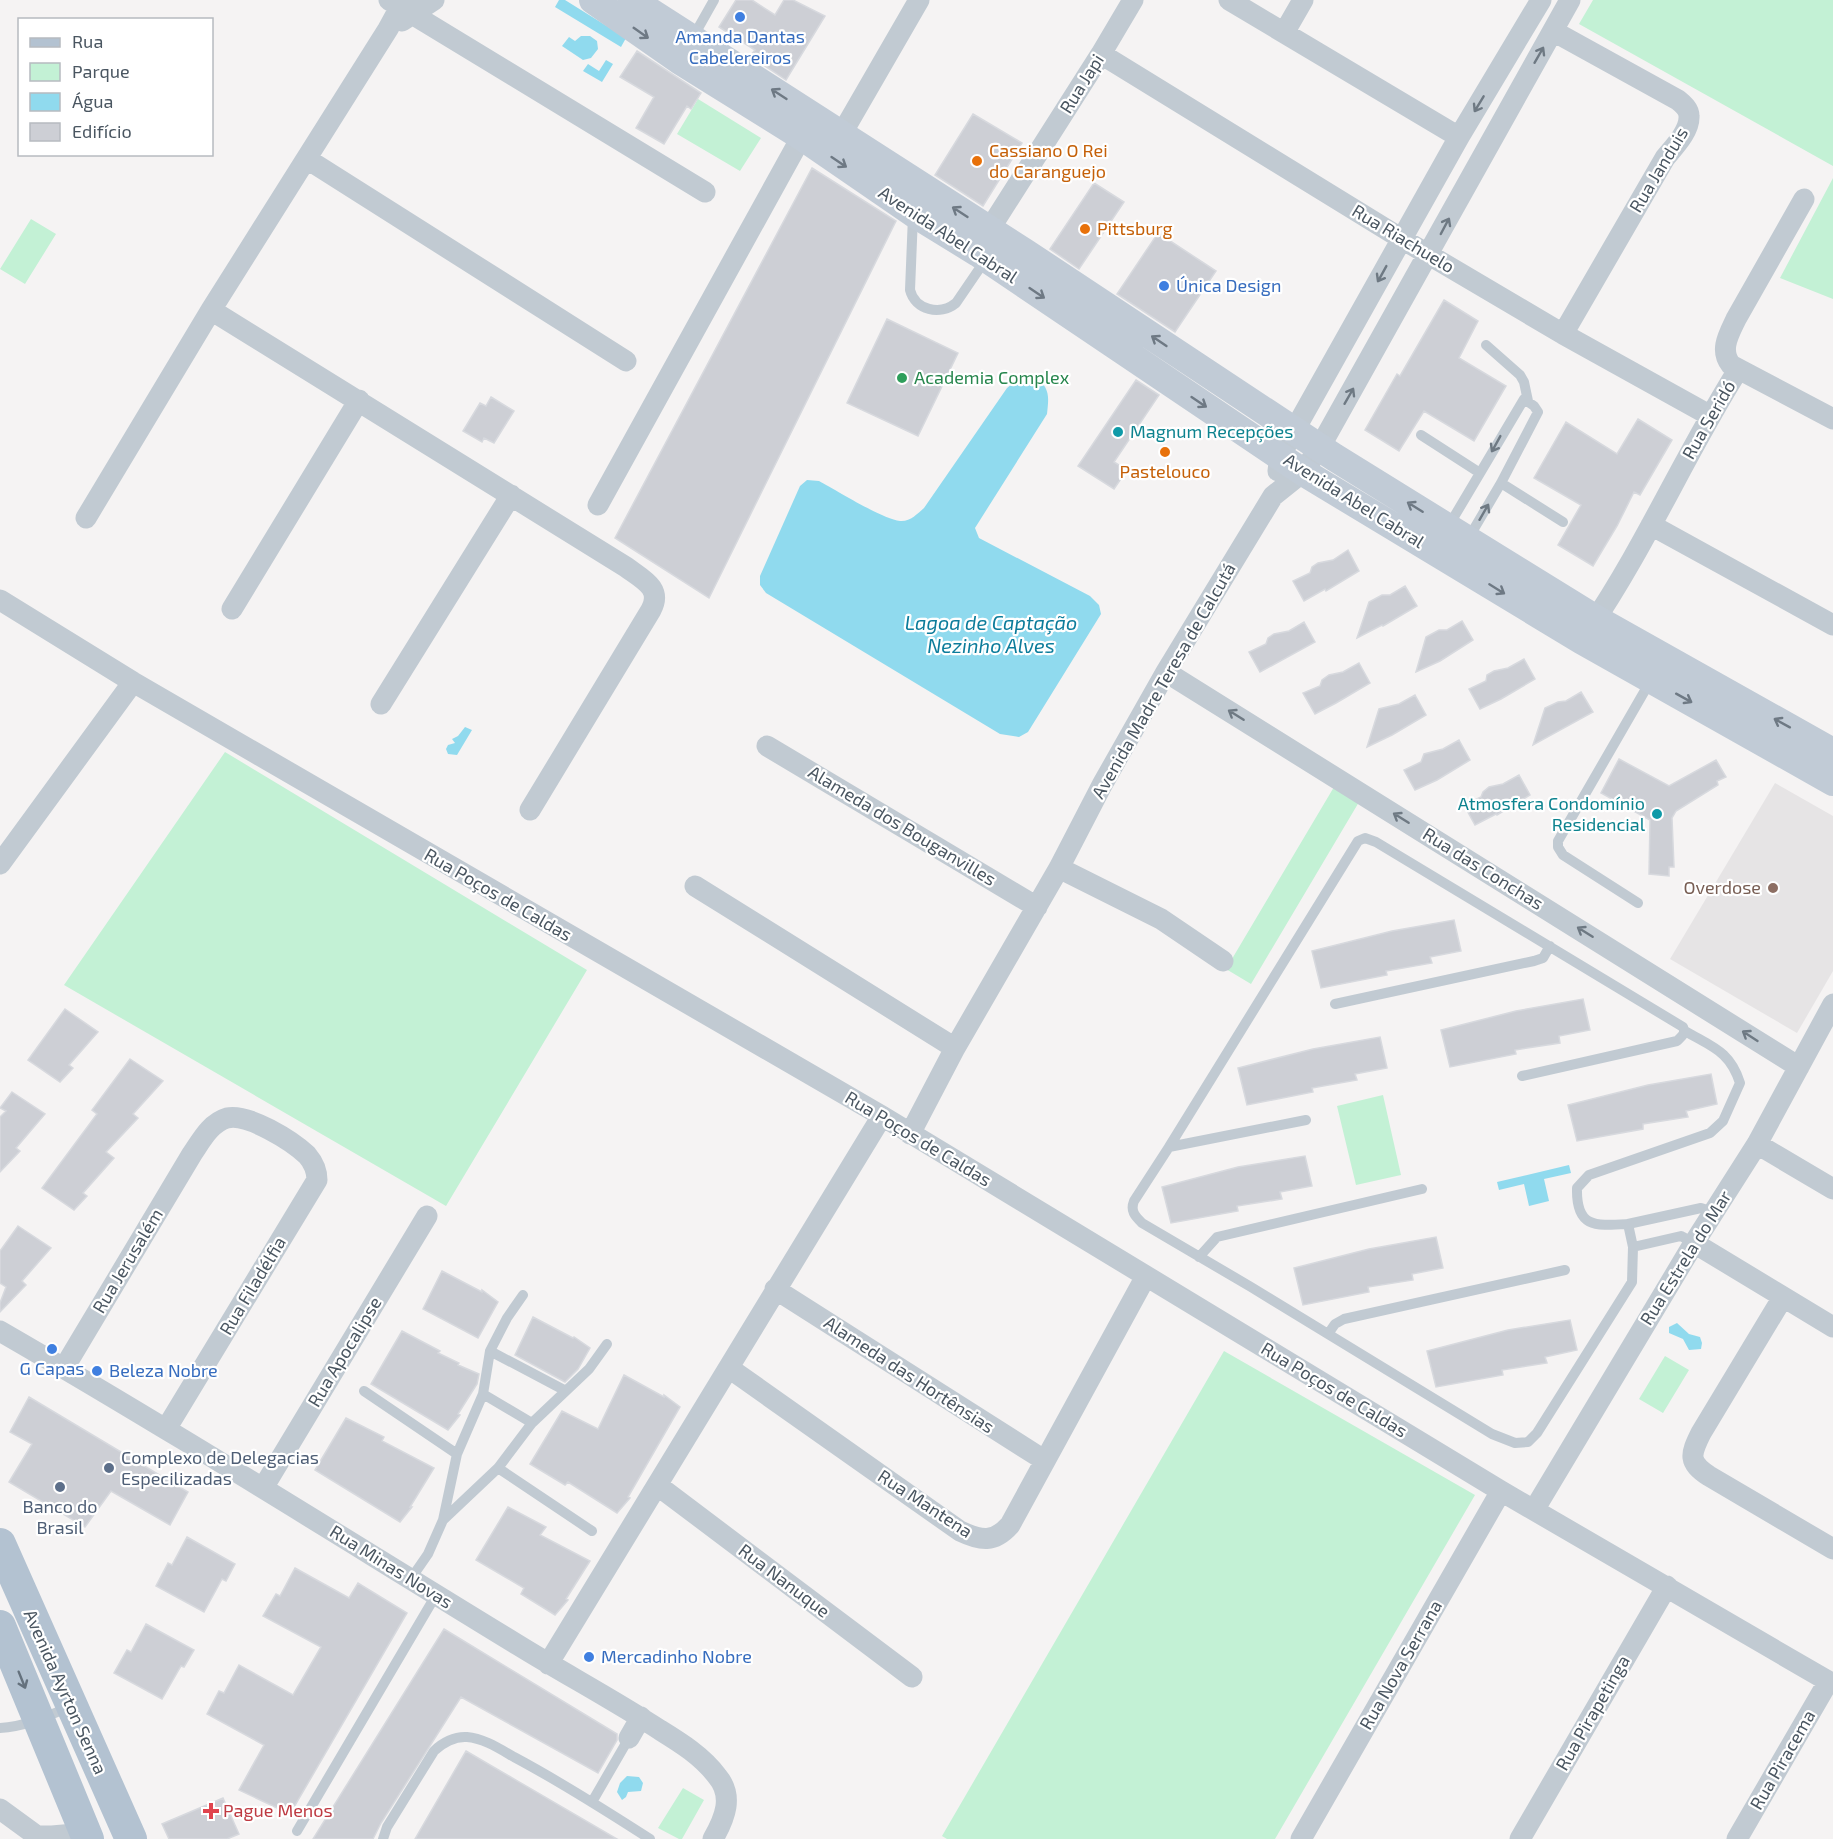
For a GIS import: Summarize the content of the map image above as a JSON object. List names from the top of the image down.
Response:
{
  "streets": {
    "main road": ["Avenida Abel Cabral", "Avenida Ayrton Senna"],
    "street": [
      "Rua Japi",
      "Rua Janduis",
      "Rua Riachuelo",
      "Rua Seridó",
      "Avenida Madre Teresa de Calcutá",
      "Alameda dos Bouganvilles",
      "Rua das Conchas",
      "Rua Poços de Caldas",
      "Rua Estrela do Mar",
      "Rua Jerusalém",
      "Rua Filadélfia",
      "Rua Apocalipse",
      "Alameda das Hortênsias",
      "Rua Mantena",
      "Rua Minas Novas",
      "Rua Nanuque",
      "Rua Nova Serrana",
      "Rua Pirapetinga",
      "Rua Piracema"
    ]
  },
  "crossings": [
    ["Rua Japi", "Avenida Abel Cabral"],
    ["Rua Japi", "Rua Riachuelo"],
    ["Rua Janduis", "Rua Riachuelo"],
    ["Rua Janduis", "Avenida Madre Teresa de Calcutá"],
    ["Avenida Abel Cabral", "Rua Seridó"],
    ["Avenida Abel Cabral", "Avenida Madre Teresa de Calcutá"],
    ["Rua Riachuelo", "Rua Seridó"],
    ["Rua Riachuelo", "Avenida Madre Teresa de Calcutá"],
    ["Avenida Madre Teresa de Calcutá", "Alameda dos Bouganvilles"],
    ["Avenida Madre Teresa de Calcutá", "Rua das Conchas"],
    ["Avenida Madre Teresa de Calcutá", "Rua Poços de Caldas"],
    ["Rua das Conchas", "Rua Estrela do Mar"],
    ["Rua Poços de Caldas", "Rua Estrela do Mar"],
    ["Rua Poços de Caldas", "Rua Mantena"],
    ["Rua Poços de Caldas", "Rua Nova Serrana"],
    ["Rua Poços de Caldas", "Rua Pirapetinga"],
    ["Rua Poços de Caldas", "Rua Piracema"],
    ["Rua Jerusalém", "Rua Filadélfia"],
    ["Rua Jerusalém", "Rua Minas Novas"],
    ["Rua Filadélfia", "Rua Minas Novas"],
    ["Rua Apocalipse", "Rua Minas Novas"],
    ["Alameda das Hortênsias", "Rua Mantena"]
  ],
  "one_way": ["Rua das Conchas"],
  "water": ["Lagoa de Captação Nezinho Alves"],
  "places": {
    "other": [
      "Amanda Dantas Cabelereiros",
      "Cassiano O Rei do Caranguejo",
      "Pittsburg",
      "Única Design",
      "Academia Complex",
      "Magnum Recepções",
      "Pastelouco",
      "Atmosfera Condomínio Residencial",
      "Overdose",
      "G Capas",
      "Beleza Nobre",
      "Complexo de Delegacias Especilizadas",
      "Banco do Brasil",
      "Mercadinho Nobre"
    ],
    "health": ["Pague Menos"]
  },
  "legend": [
    "Rua",
    "Parque",
    "Água",
    "Edifício"
  ]
}
